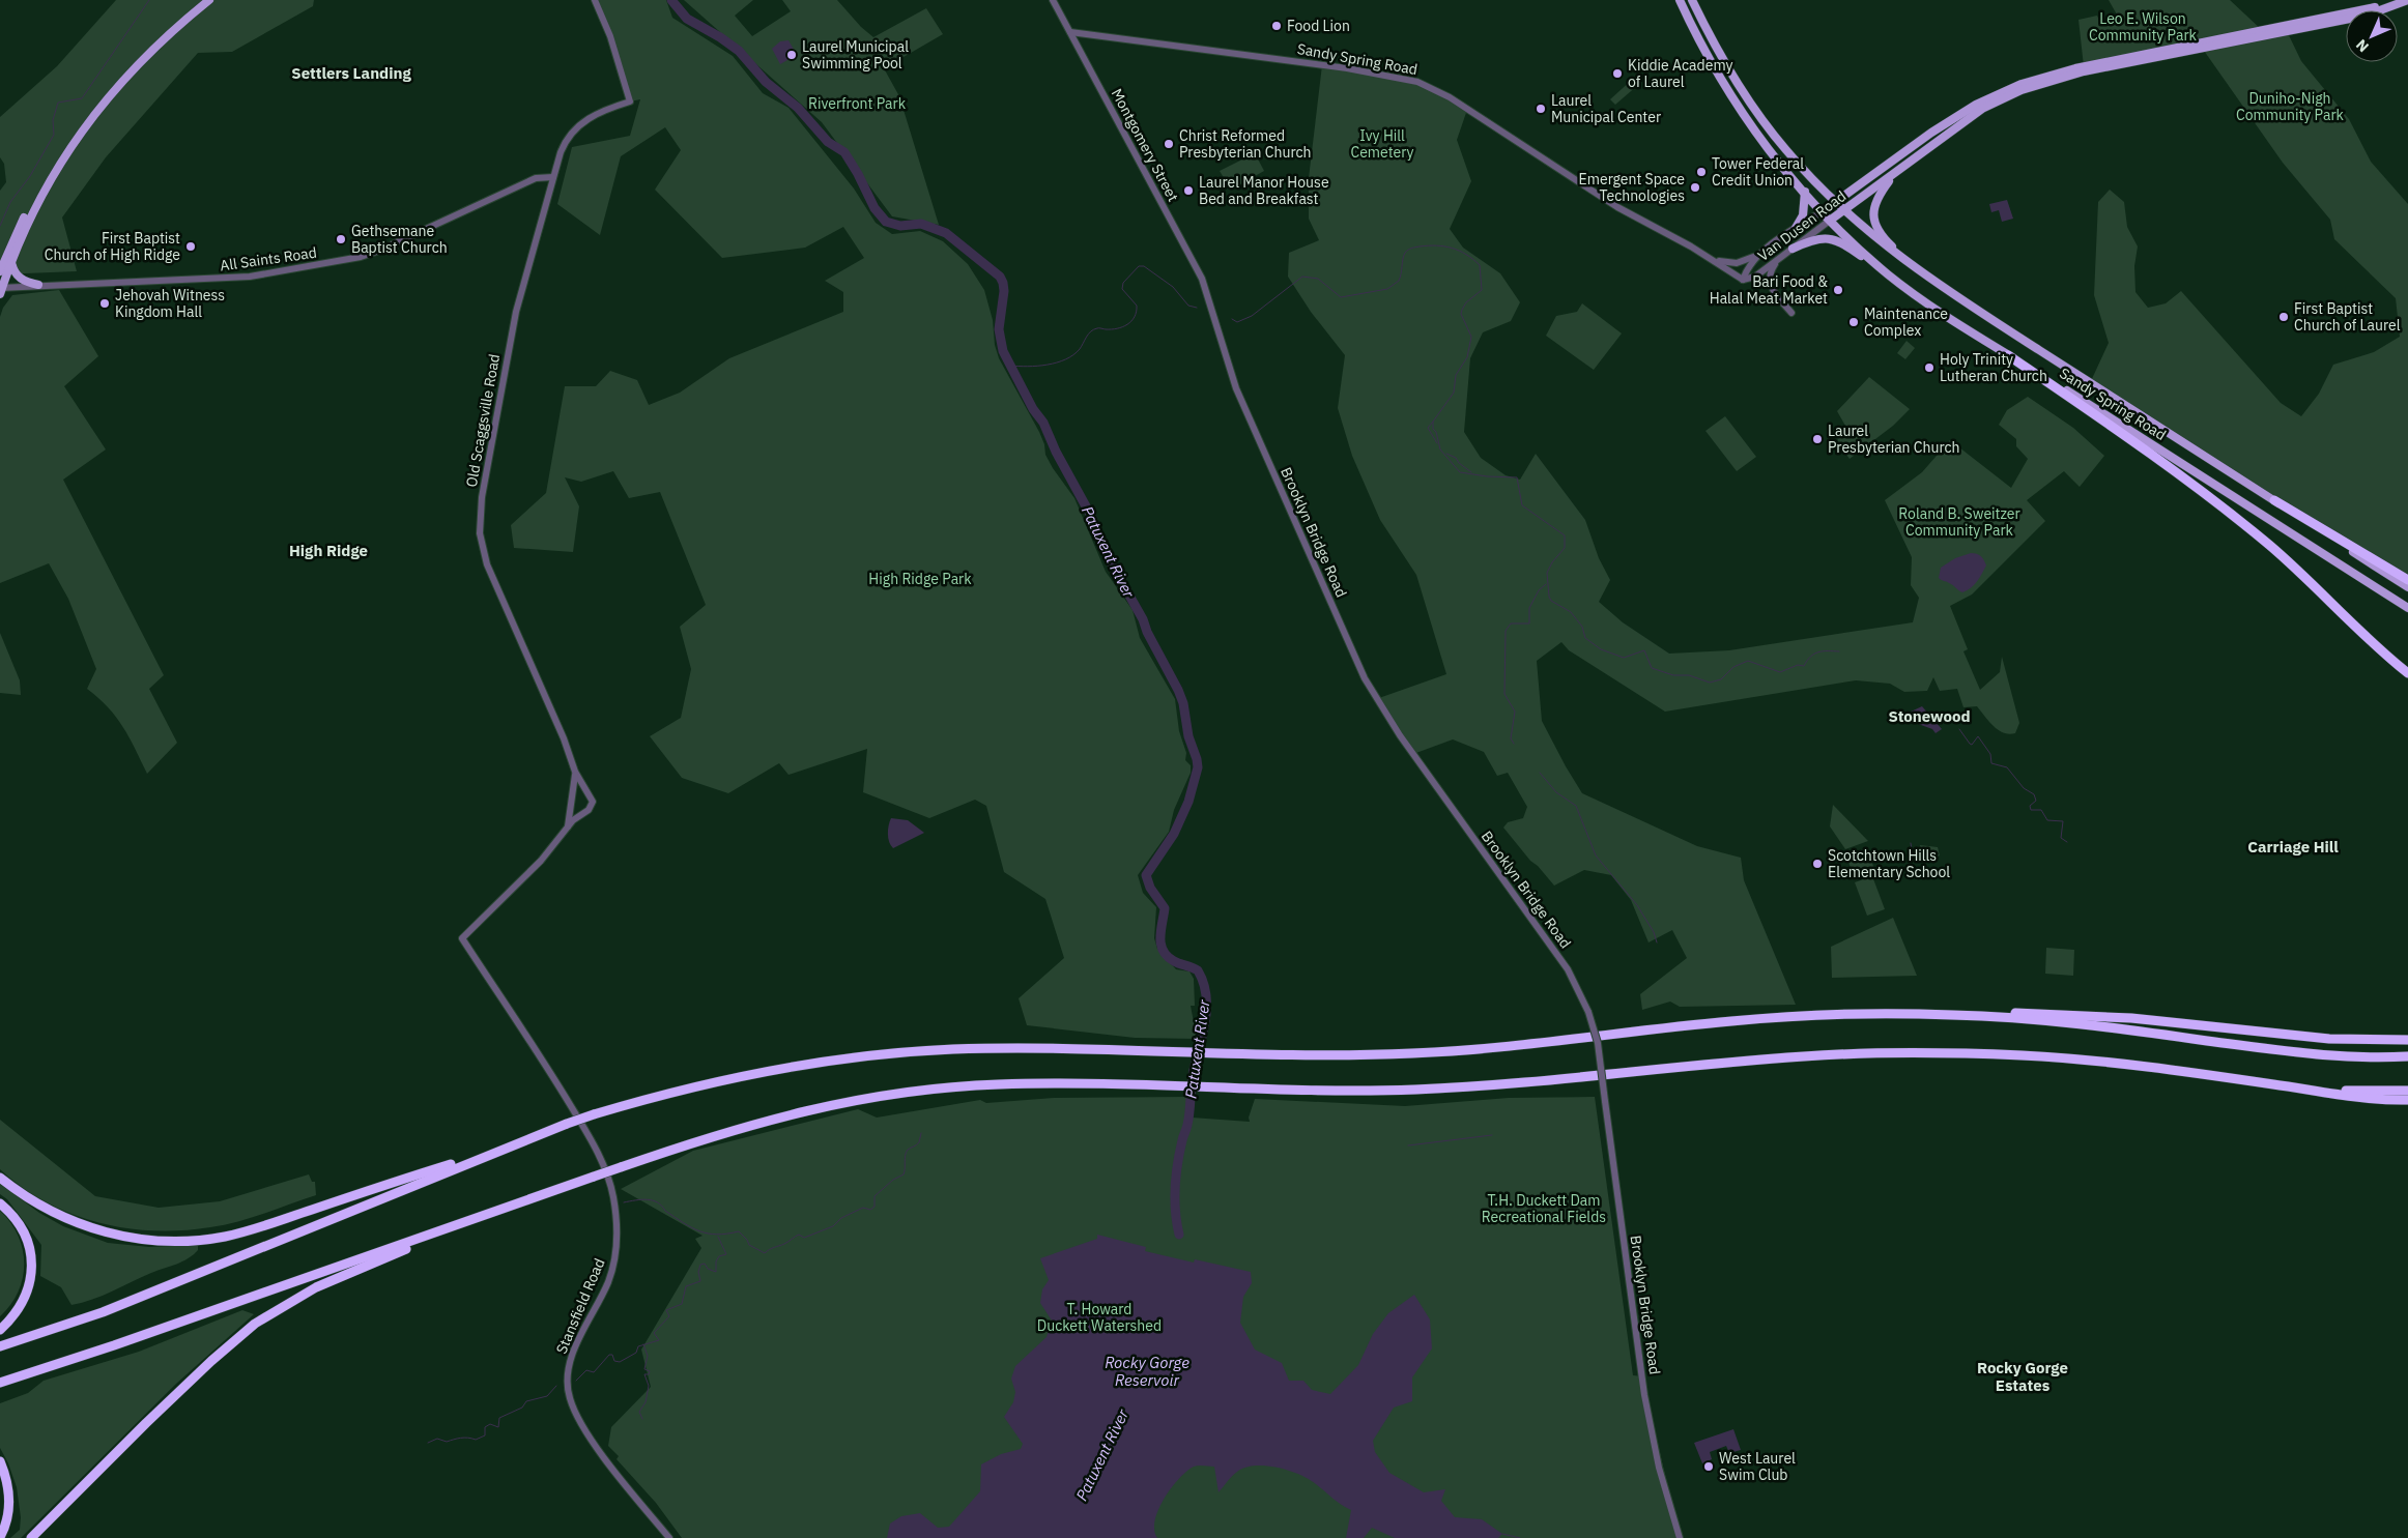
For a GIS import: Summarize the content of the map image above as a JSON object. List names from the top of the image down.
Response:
{
  "streets": {
    "main road": ["Sandy Spring Road", "Van Dusen Road"],
    "street": [
      "Montgomery Street",
      "All Saints Road",
      "Old Scaggsville Road",
      "Brooklyn Bridge Road",
      "Stansfield Road"
    ]
  },
  "crossings": [
    ["Sandy Spring Road", "Montgomery Street"],
    ["Sandy Spring Road", "Van Dusen Road"],
    ["Montgomery Street", "Brooklyn Bridge Road"],
    ["All Saints Road", "Old Scaggsville Road"]
  ],
  "districts": [
    "Settlers Landing",
    "High Ridge",
    "Stonewood",
    "Carriage Hill",
    "Rocky Gorge Estates"
  ],
  "water": ["Patuxent River", "Rocky Gorge Reservoir"],
  "parks": [
    "Leo E. Wilson Community Park",
    "Duniho-Nigh Community Park",
    "Riverfront Park",
    "Ivy Hill Cemetery",
    "Roland B. Sweitzer Community Park",
    "High Ridge Park",
    "T.H. Duckett Dam Recreational Fields",
    "T. Howard Duckett Watershed"
  ],
  "places": [
    "Food Lion",
    "Laurel Municipal Swimming Pool",
    "Kiddie Academy of Laurel",
    "Laurel Municipal Center",
    "Christ Reformed Presbyterian Church",
    "Tower Federal Credit Union",
    "Emergent Space Technologies",
    "Laurel Manor House Bed and Breakfast",
    "Gethsemane Baptist Church",
    "First Baptist Church of High Ridge",
    "Bari Food & Halal Meat Market",
    "Jehovah Witness Kingdom Hall",
    "First Baptist Church of Laurel",
    "Maintenance Complex",
    "Holy Trinity Lutheran Church",
    "Laurel Presbyterian Church",
    "Scotchtown Hills Elementary School",
    "West Laurel Swim Club"
  ],
  "north": "bottom left"
}
